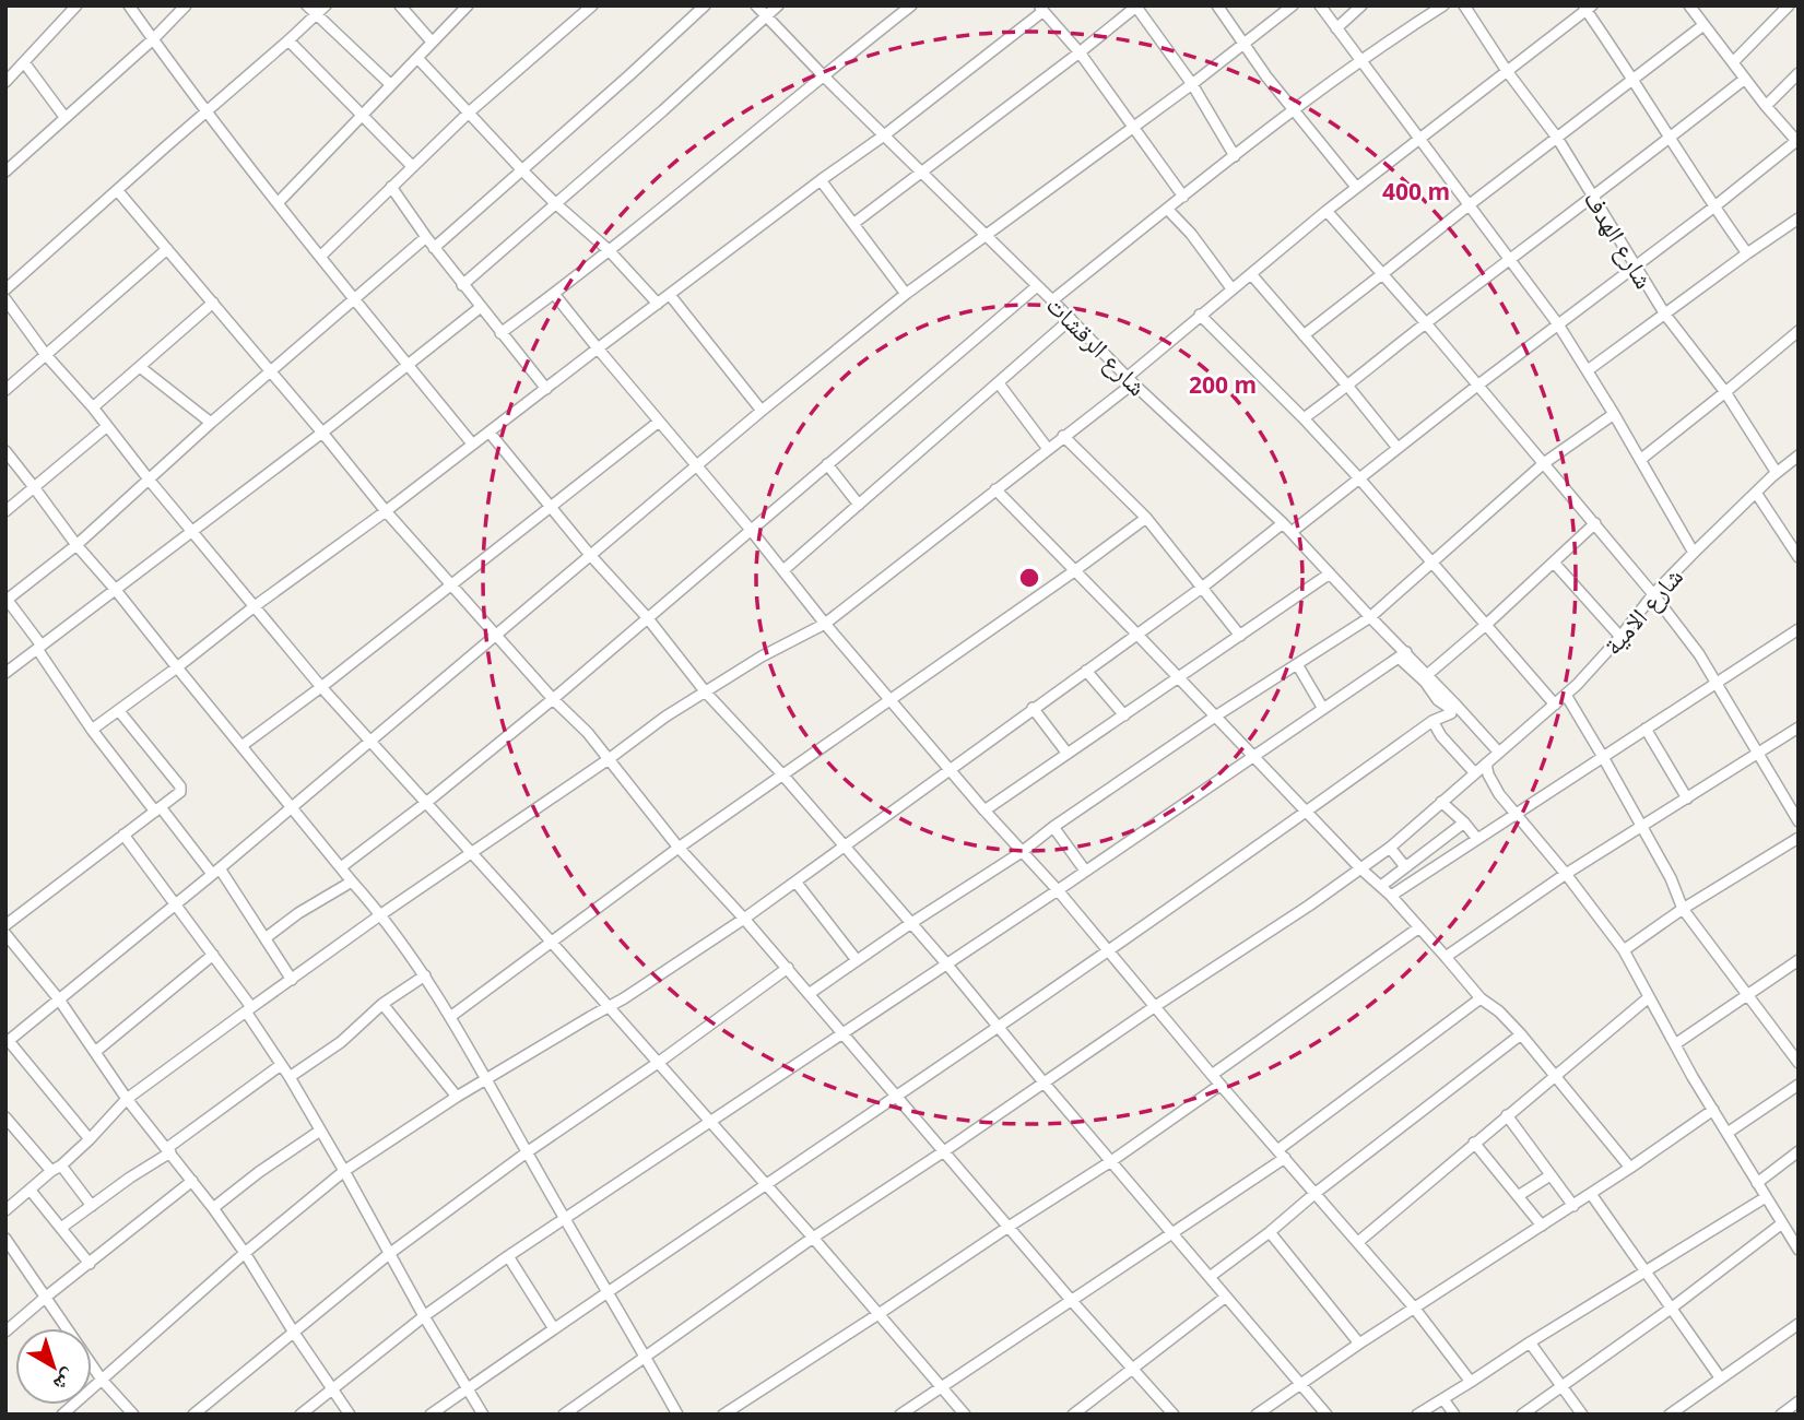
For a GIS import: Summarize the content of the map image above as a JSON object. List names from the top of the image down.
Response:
{
  "streets": {
    "street": ["شارع الهدف", "شارع الرقشات", "شارع الامية"]
  },
  "crossings": [
    ["شارع الهدف", "شارع الامية"],
    ["شارع الرقشات", "شارع الامية"]
  ],
  "north": "bottom right",
  "rings": ["400 m", "200 m"]
}
